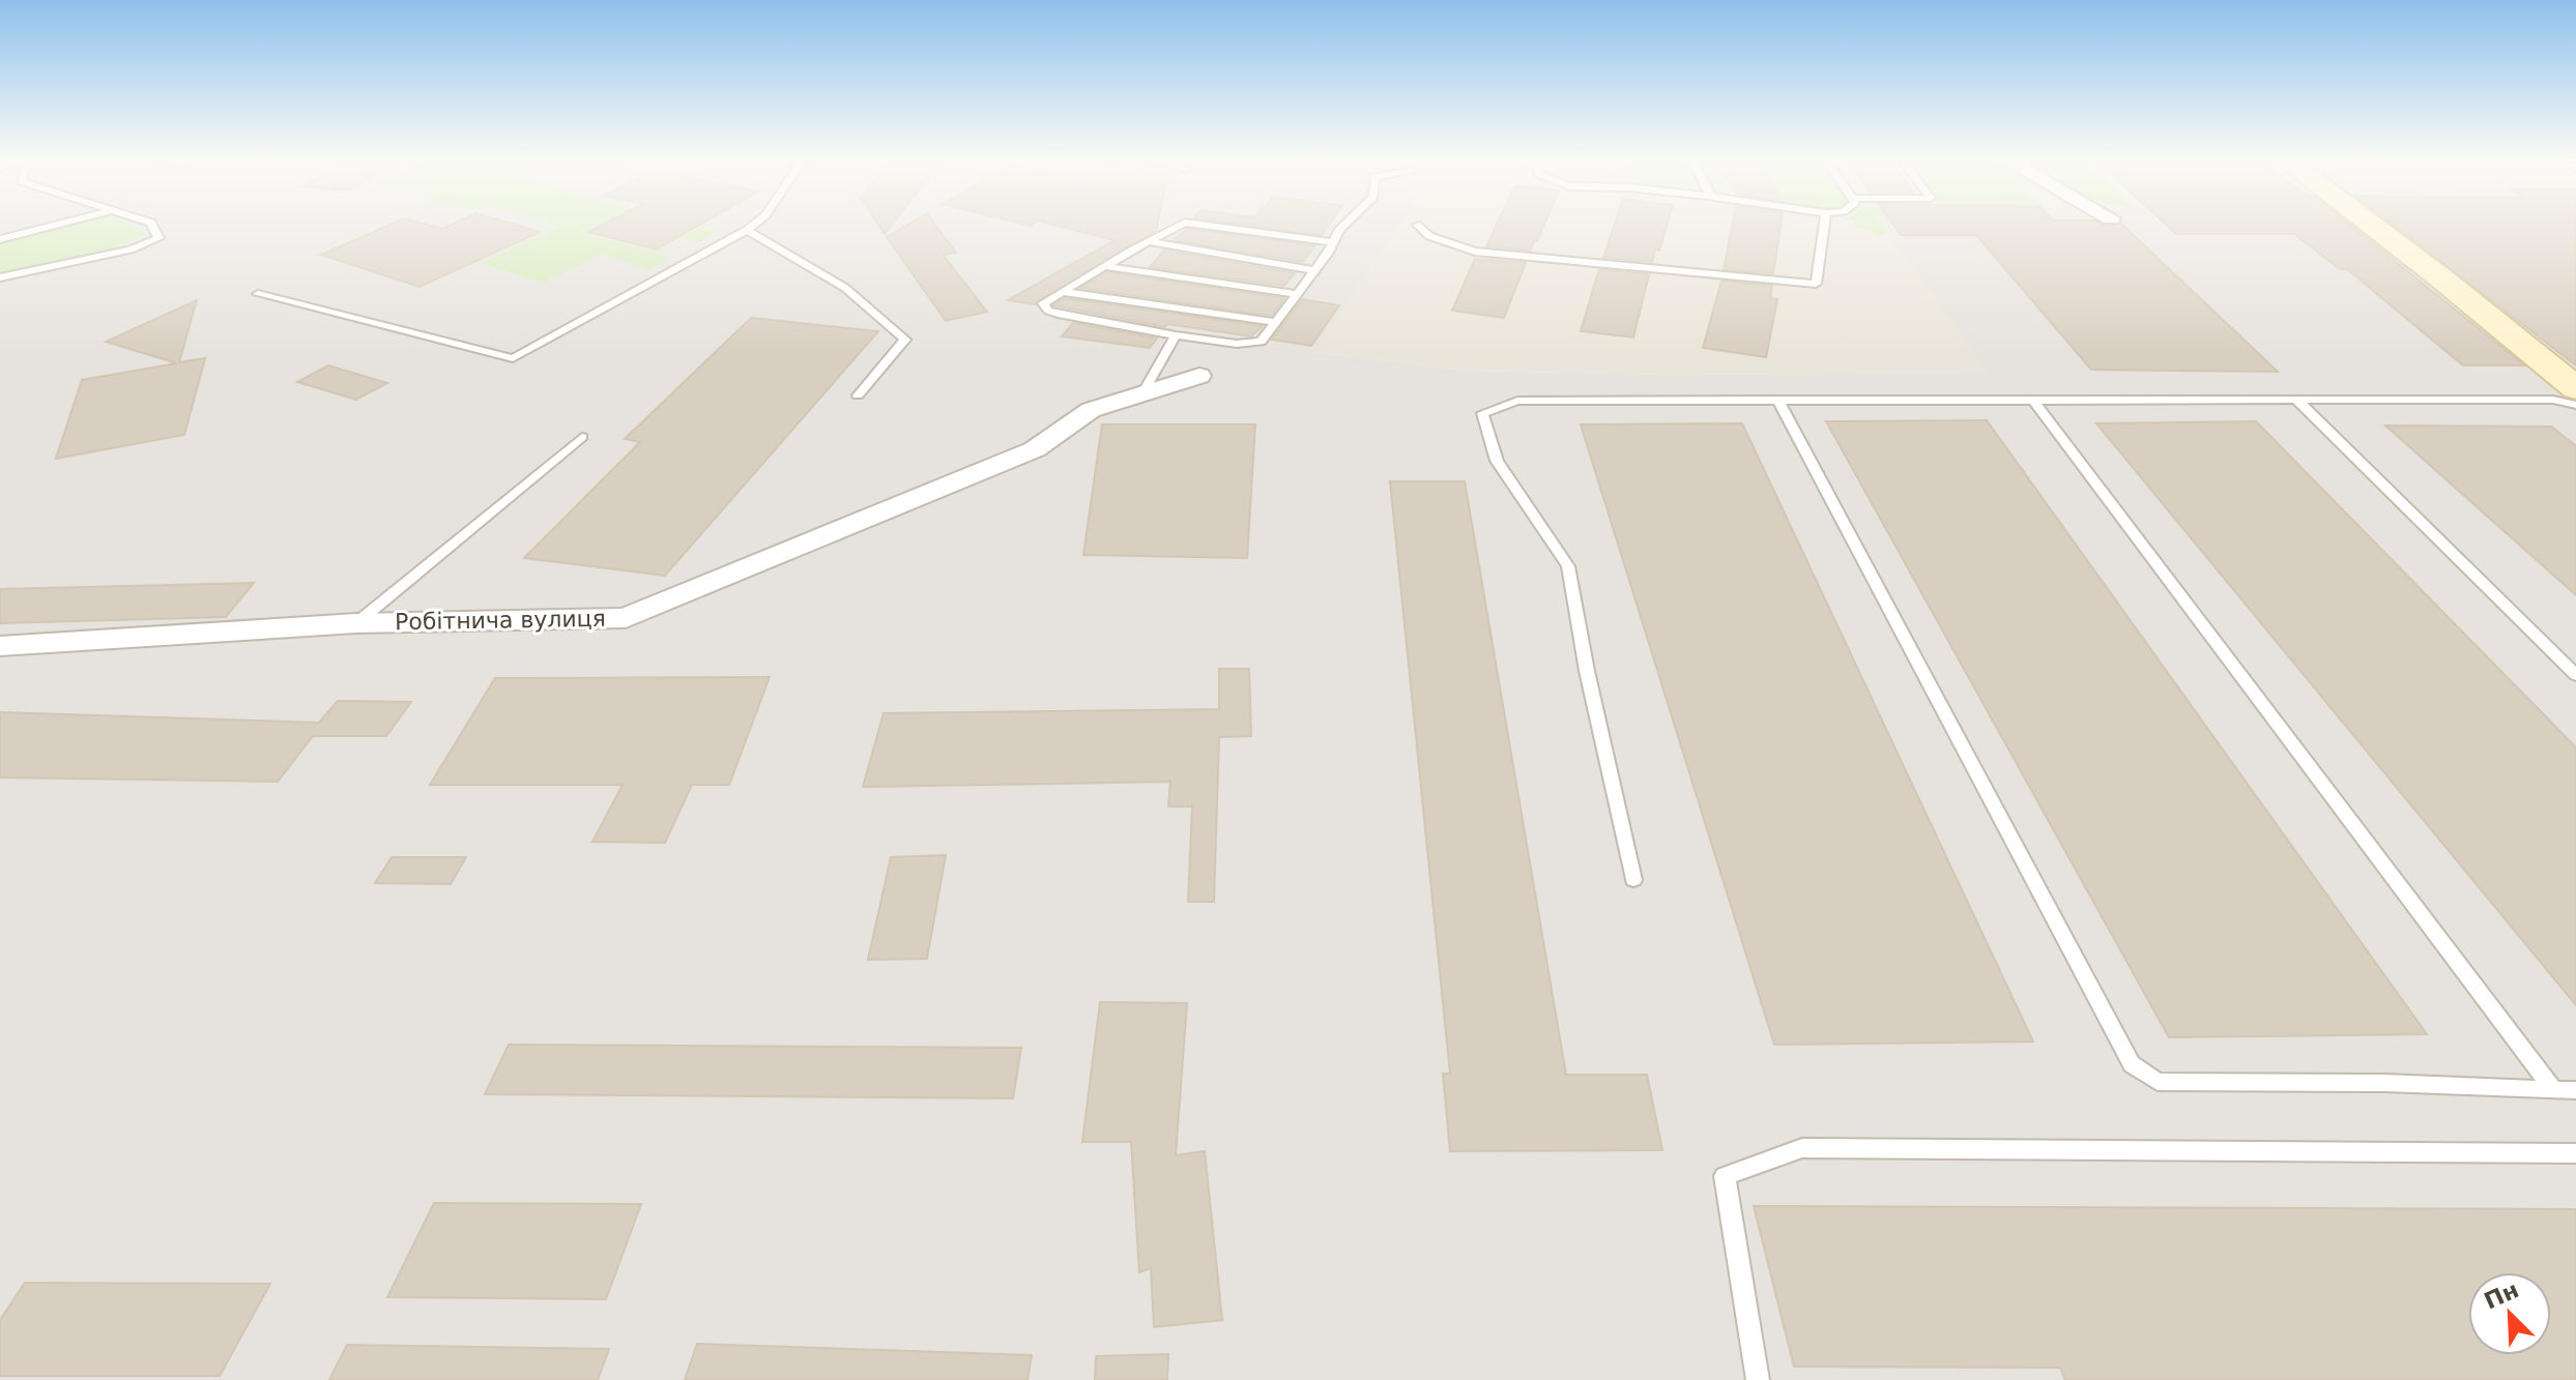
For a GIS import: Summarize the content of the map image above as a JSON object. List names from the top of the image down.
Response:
{
  "streets": {
    "street": ["Робітнича вулиця"]
  },
  "north": "top left"
}
